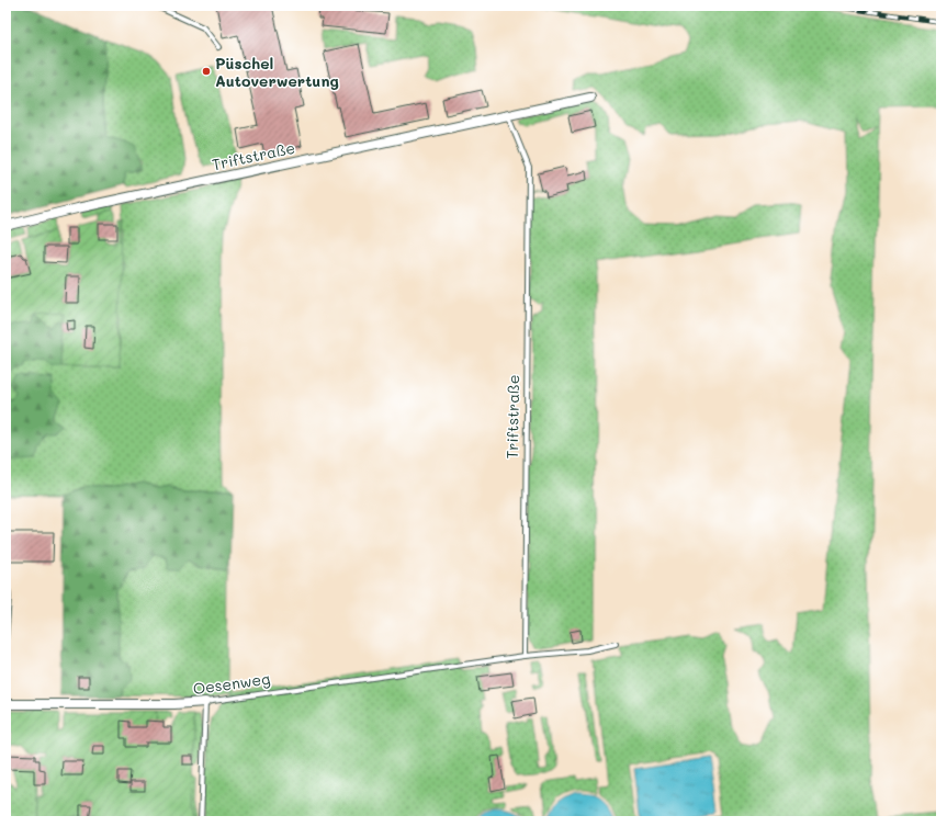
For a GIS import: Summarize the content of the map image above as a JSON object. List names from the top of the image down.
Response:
{
  "streets": {
    "street": ["Triftstraße", "Oesenweg"]
  },
  "crossings": [
    ["Triftstraße", "Oesenweg"]
  ],
  "places": ["Püschel Autoverwertung"]
}
